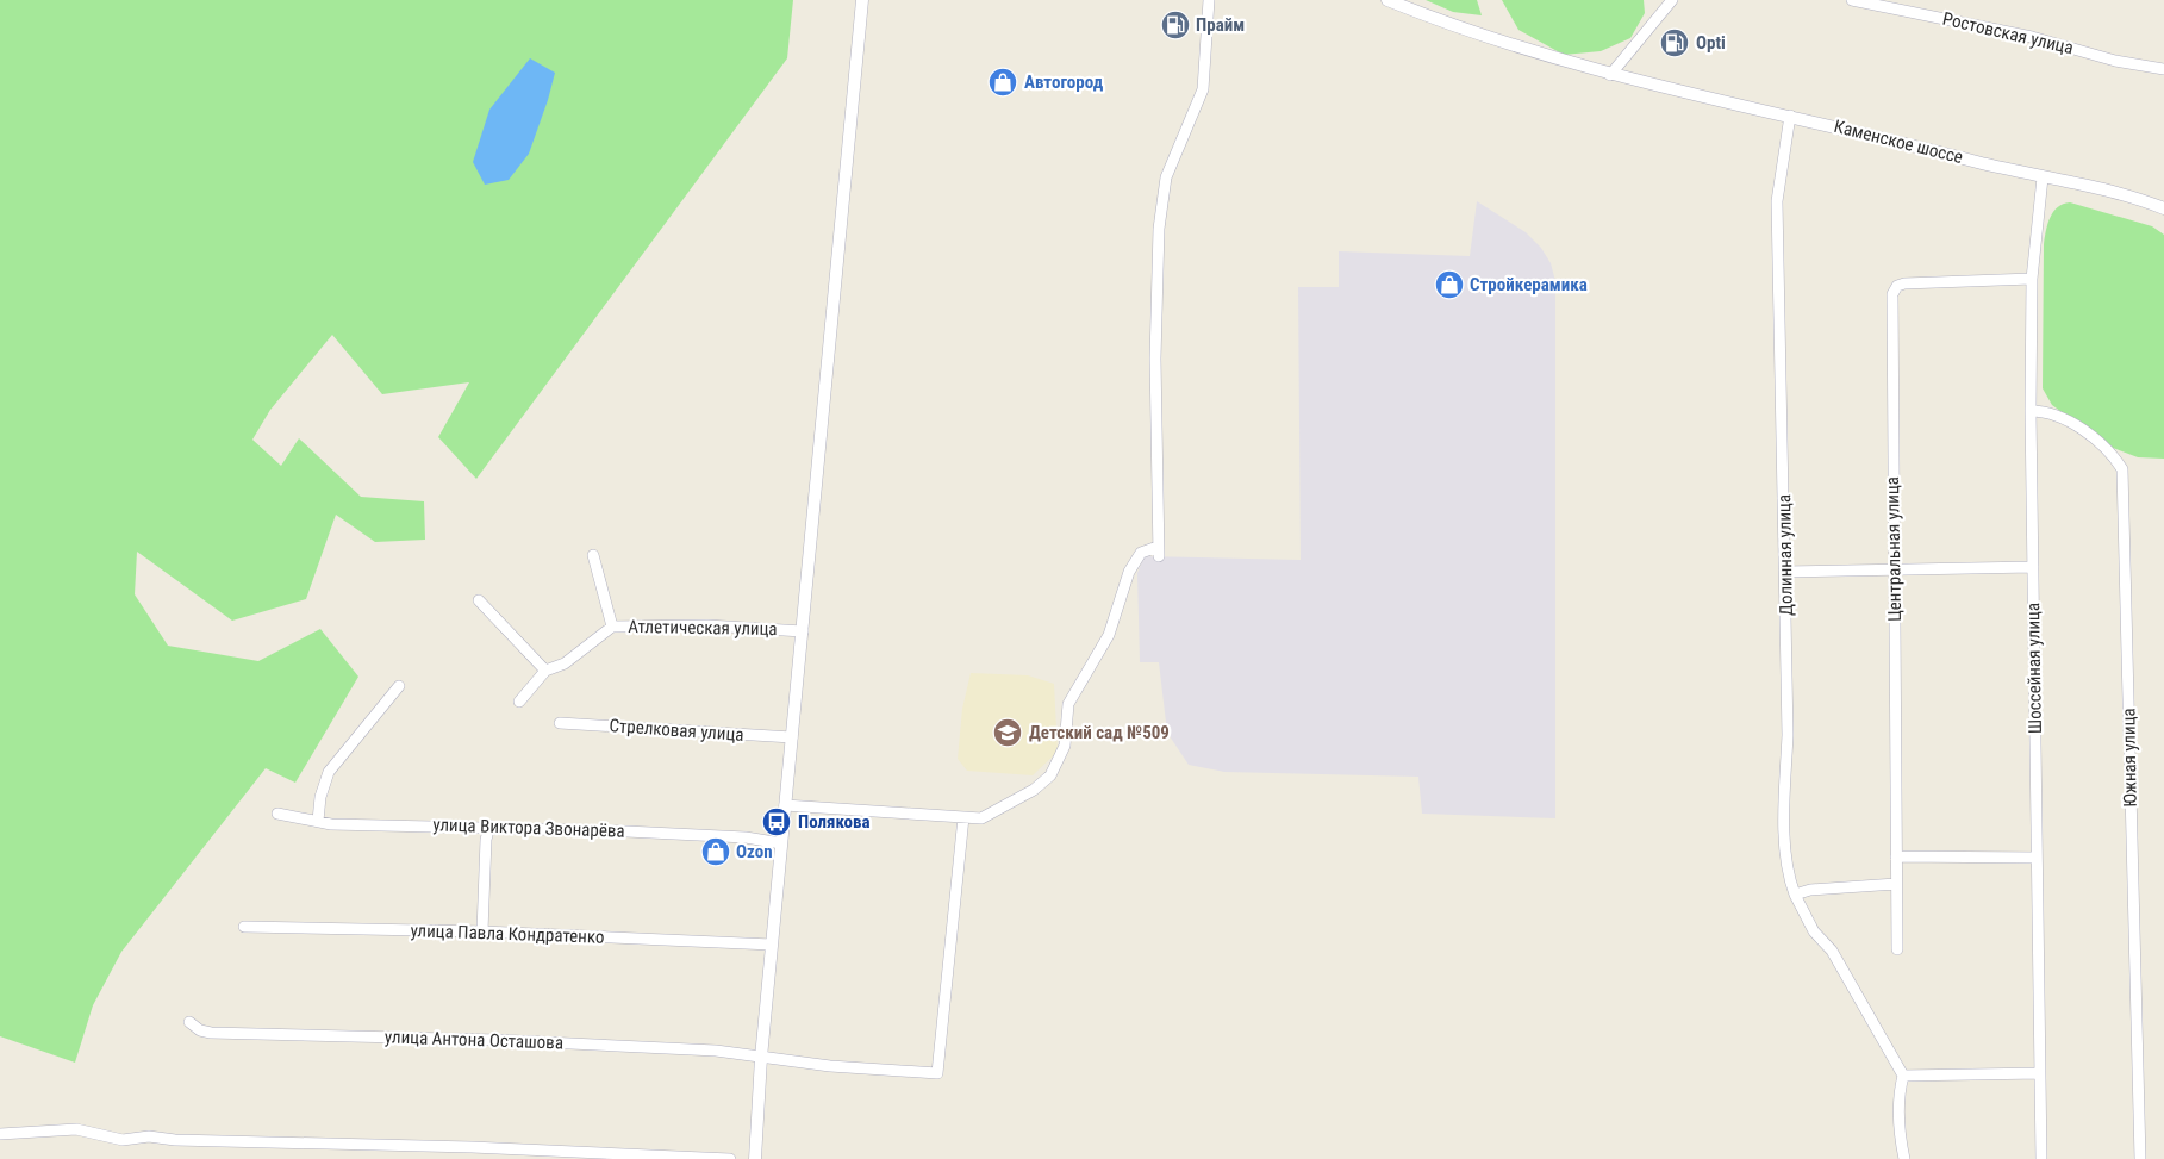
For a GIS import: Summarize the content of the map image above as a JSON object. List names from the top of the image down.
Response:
{
  "streets": {
    "street": [
      "Ростовская улица",
      "Каменское шоссе",
      "Центральная улица",
      "Долинная улица",
      "Атлетическая улица",
      "Шоссейная улица",
      "Стрелковая улица",
      "Южная улица",
      "улица Виктора Звонарёва",
      "улица Павла Кондратенко",
      "улица Антона Осташова"
    ]
  },
  "crossings": [
    ["Каменское шоссе", "Долинная улица"],
    ["Каменское шоссе", "Шоссейная улица"],
    ["Центральная улица", "Шоссейная улица"],
    ["Шоссейная улица", "Южная улица"]
  ],
  "places": {
    "fuel station": ["Прайм", "Opti"],
    "shop": ["Автогород", "Стройкерамика", "Ozon"],
    "school or university": ["Детский сад №509"],
    "bus stop": ["Полякова"]
  }
}
